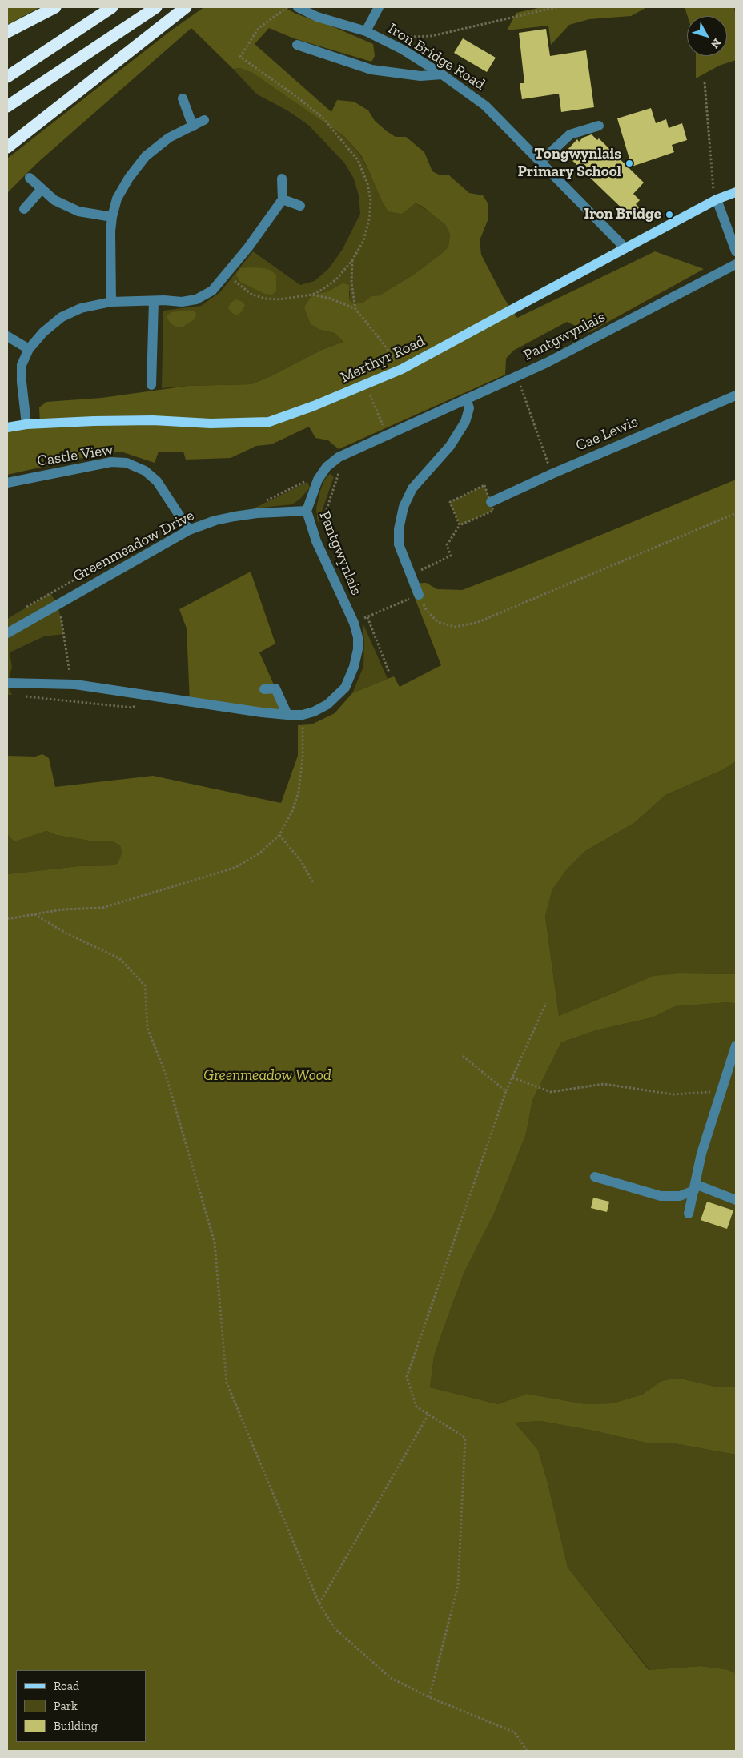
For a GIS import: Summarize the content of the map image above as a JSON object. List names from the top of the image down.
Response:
{
  "streets": {
    "main road": ["Merthyr Road"],
    "street": [
      "Iron Bridge Road",
      "Pantgwynlais",
      "Cae Lewis",
      "Castle View",
      "Greenmeadow Drive"
    ]
  },
  "crossings": [
    ["Iron Bridge Road", "Merthyr Road"],
    ["Pantgwynlais", "Greenmeadow Drive"],
    ["Castle View", "Greenmeadow Drive"]
  ],
  "parks": ["Greenmeadow Wood"],
  "places": ["Tongwynlais Primary School", "Iron Bridge"],
  "legend": ["Road", "Park", "Building"],
  "north": "bottom right"
}
